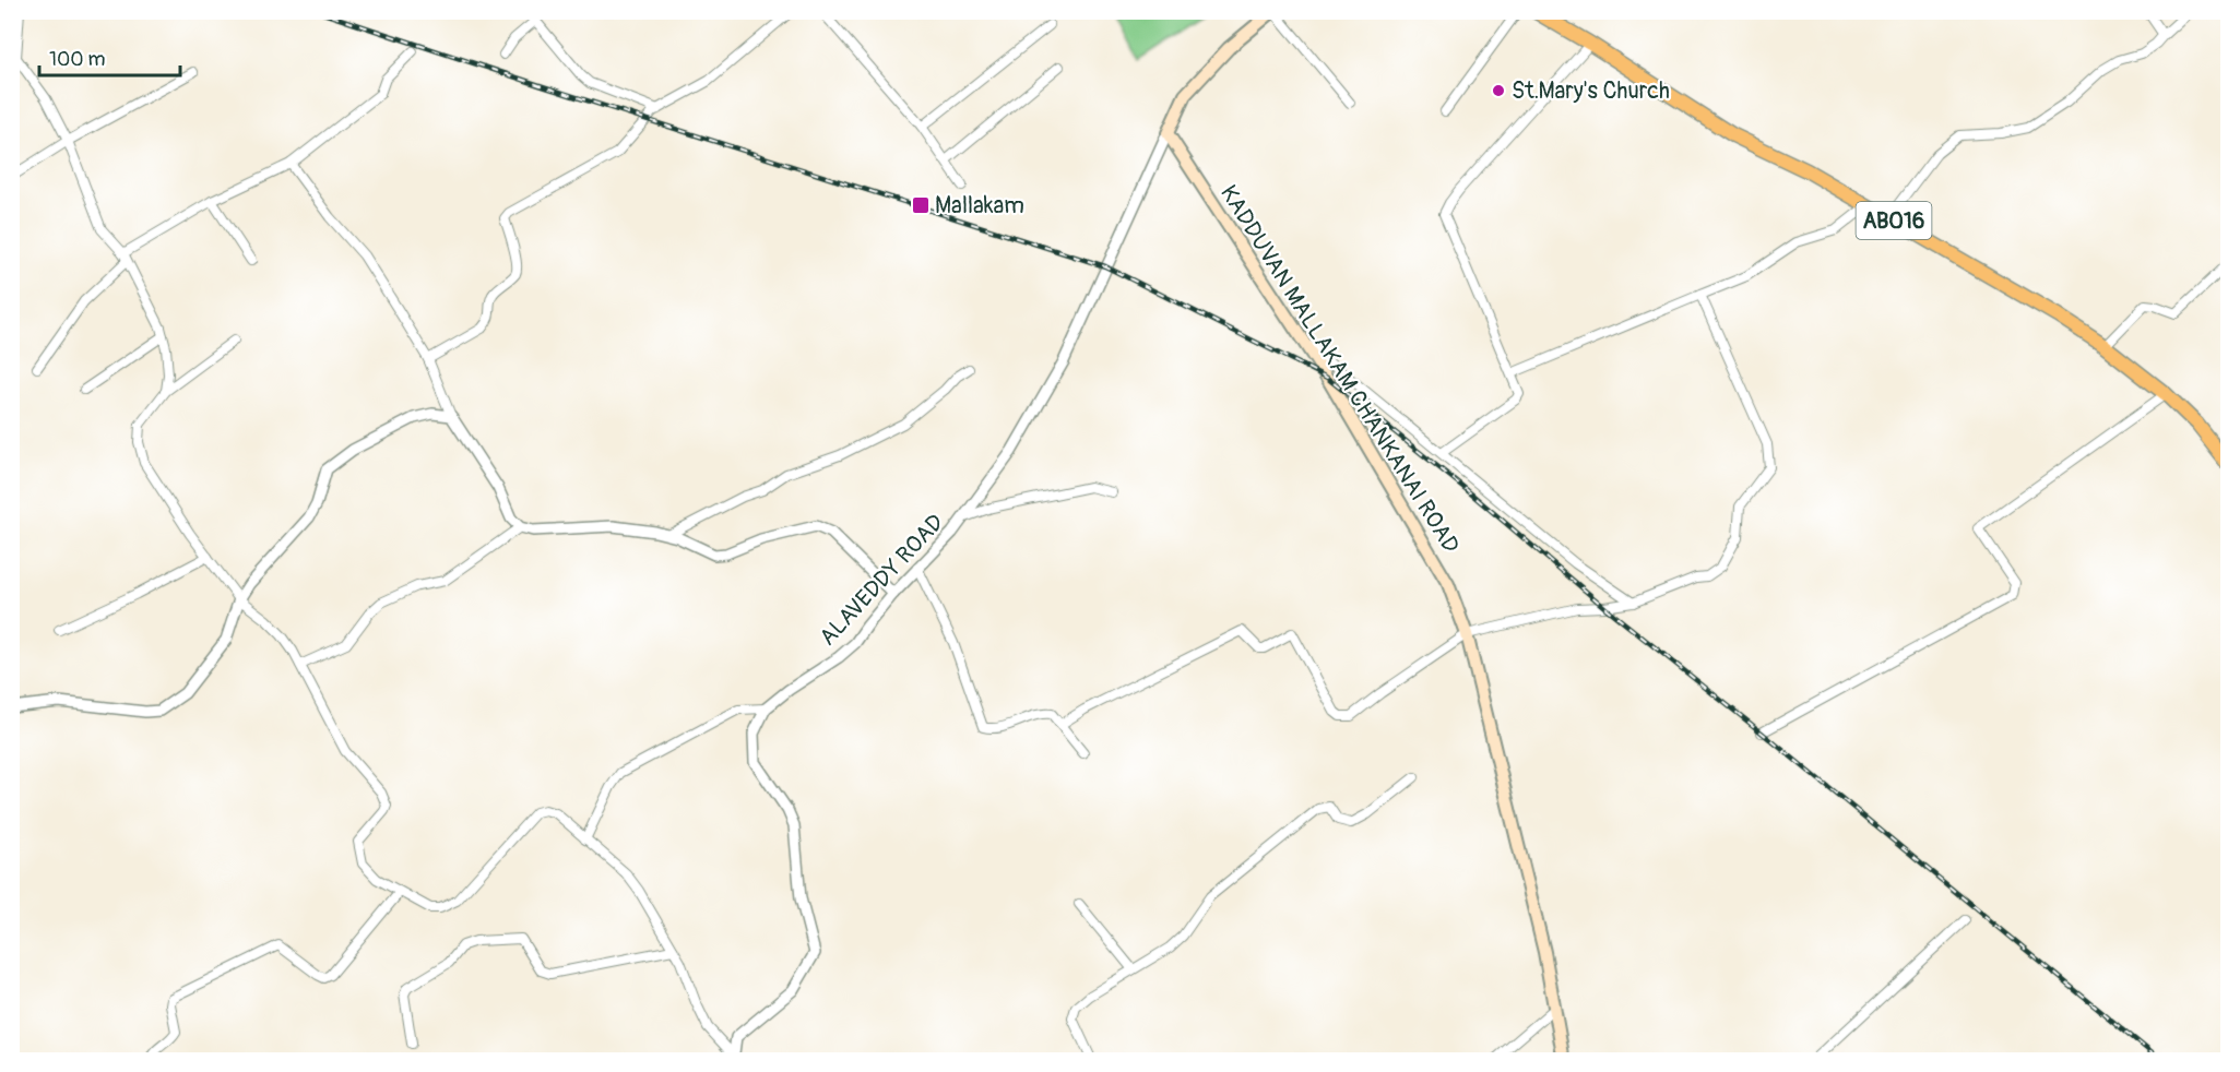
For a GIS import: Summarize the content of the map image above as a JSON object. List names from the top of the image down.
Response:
{
  "streets": {
    "main road": ["AB016", "KADDUVAN MALLAKAM CHANKANAI ROAD"],
    "street": ["ALAVEDDY ROAD"]
  },
  "crossings": [
    ["KADDUVAN MALLAKAM CHANKANAI ROAD", "ALAVEDDY ROAD"]
  ],
  "places": {
    "other": ["St.Mary's Church"],
    "transit": ["Mallakam"]
  },
  "scale_bar": "100 m"
}
